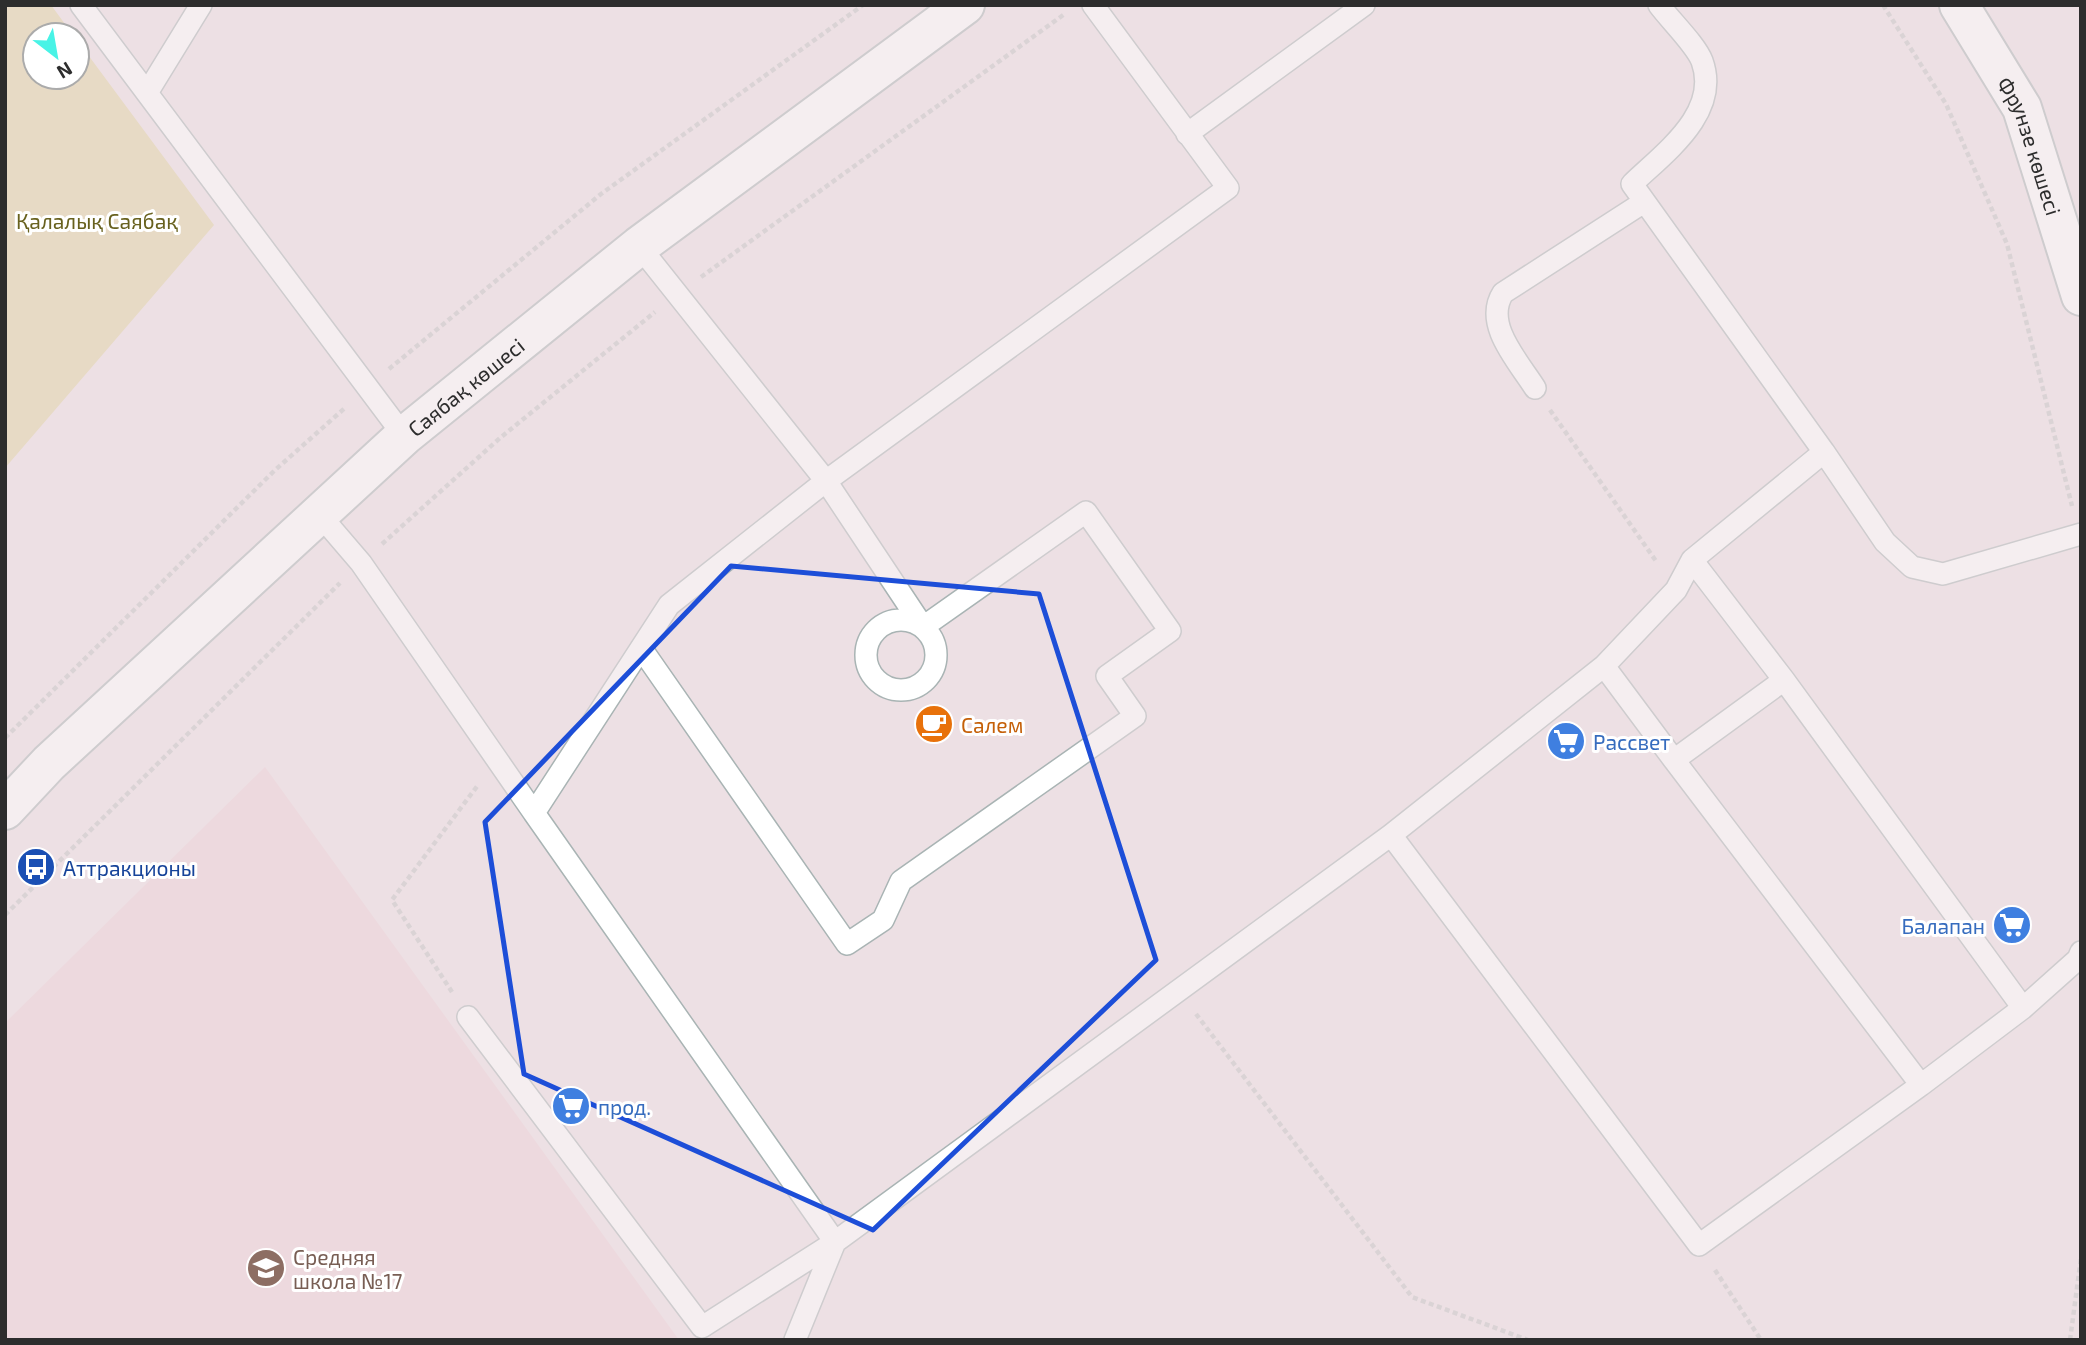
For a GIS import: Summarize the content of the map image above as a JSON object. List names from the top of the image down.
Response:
{
  "streets": {
    "street": ["Фрунзе көшесі", "Саябақ көшесі"]
  },
  "parks": ["Қалалық Саябақ"],
  "places": {
    "cafe": ["Салем"],
    "supermarket": ["Рассвет", "Балапан", "прод."],
    "bus stop": ["Аттракционы"],
    "school or university": ["Средняя школа №17"]
  },
  "north": "bottom right"
}
